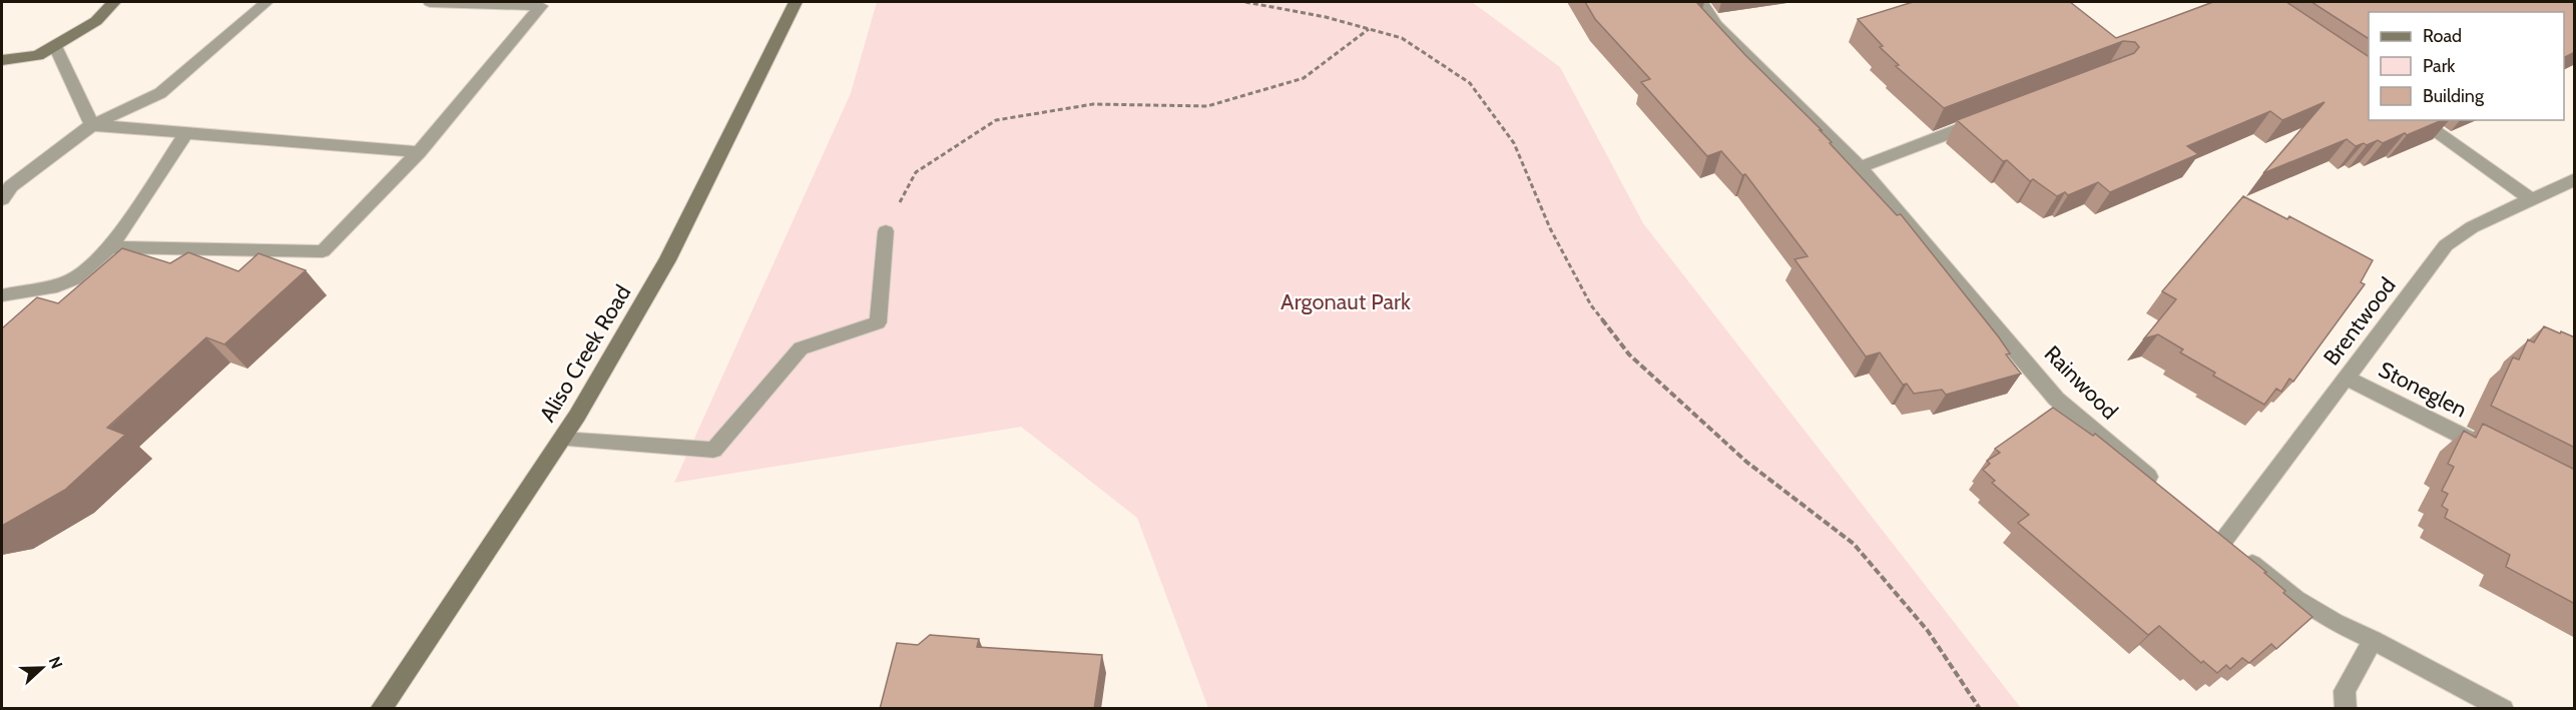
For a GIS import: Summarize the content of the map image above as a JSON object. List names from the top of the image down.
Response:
{
  "streets": {
    "main road": ["Aliso Creek Road"],
    "street": ["Brentwood", "Rainwood", "Stoneglen"]
  },
  "crossings": [
    ["Brentwood", "Stoneglen"]
  ],
  "parks": ["Argonaut Park"],
  "legend": ["Road", "Park", "Building"],
  "north": "right"
}
